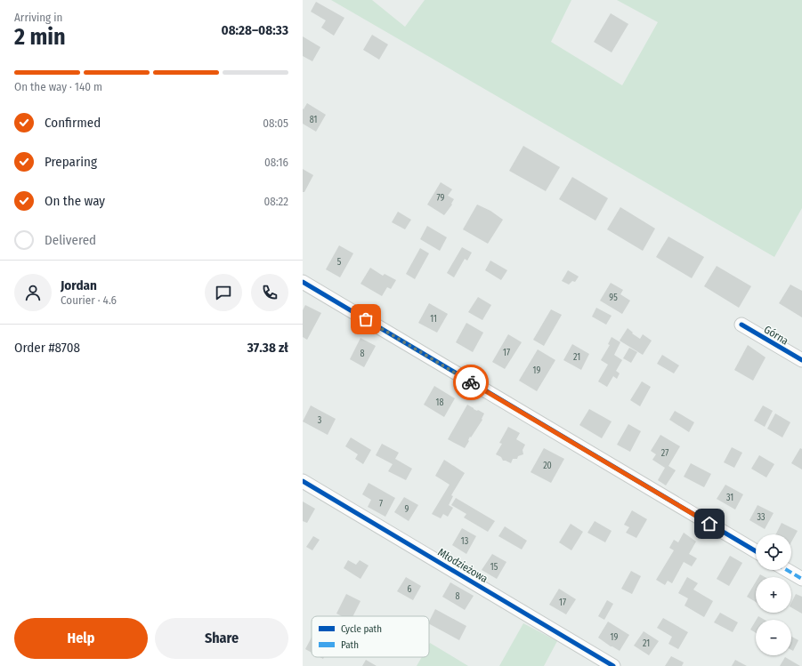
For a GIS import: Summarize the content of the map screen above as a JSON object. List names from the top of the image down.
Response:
{
  "streets": {
    "street": ["Górna", "Młodzieżowa"]
  },
  "house_numbers": [
    "81",
    "79",
    "5",
    "95",
    "11",
    "17",
    "8",
    "21",
    "19",
    "18",
    "3",
    "27",
    "20",
    "31",
    "7",
    "9",
    "33",
    "13",
    "15",
    "6",
    "8",
    "17",
    "19",
    "21"
  ],
  "legend": ["Cycle path", "Path"],
  "page": {
    "heading": ["2 min", "Arriving in", "08:28–08:33"],
    "panel": [
      "Jordan",
      "Courier · 4.6",
      "Order #8708",
      "37.38 zł"
    ],
    "bar": "On the way · 140 m",
    "list": [
      ["Confirmed", "08:05"],
      ["Preparing", "08:16"],
      ["On the way", "08:22"],
      "Delivered"
    ],
    "map_buttons": ["+", "−"],
    "buttons": ["Help", "Share"]
  }
}
